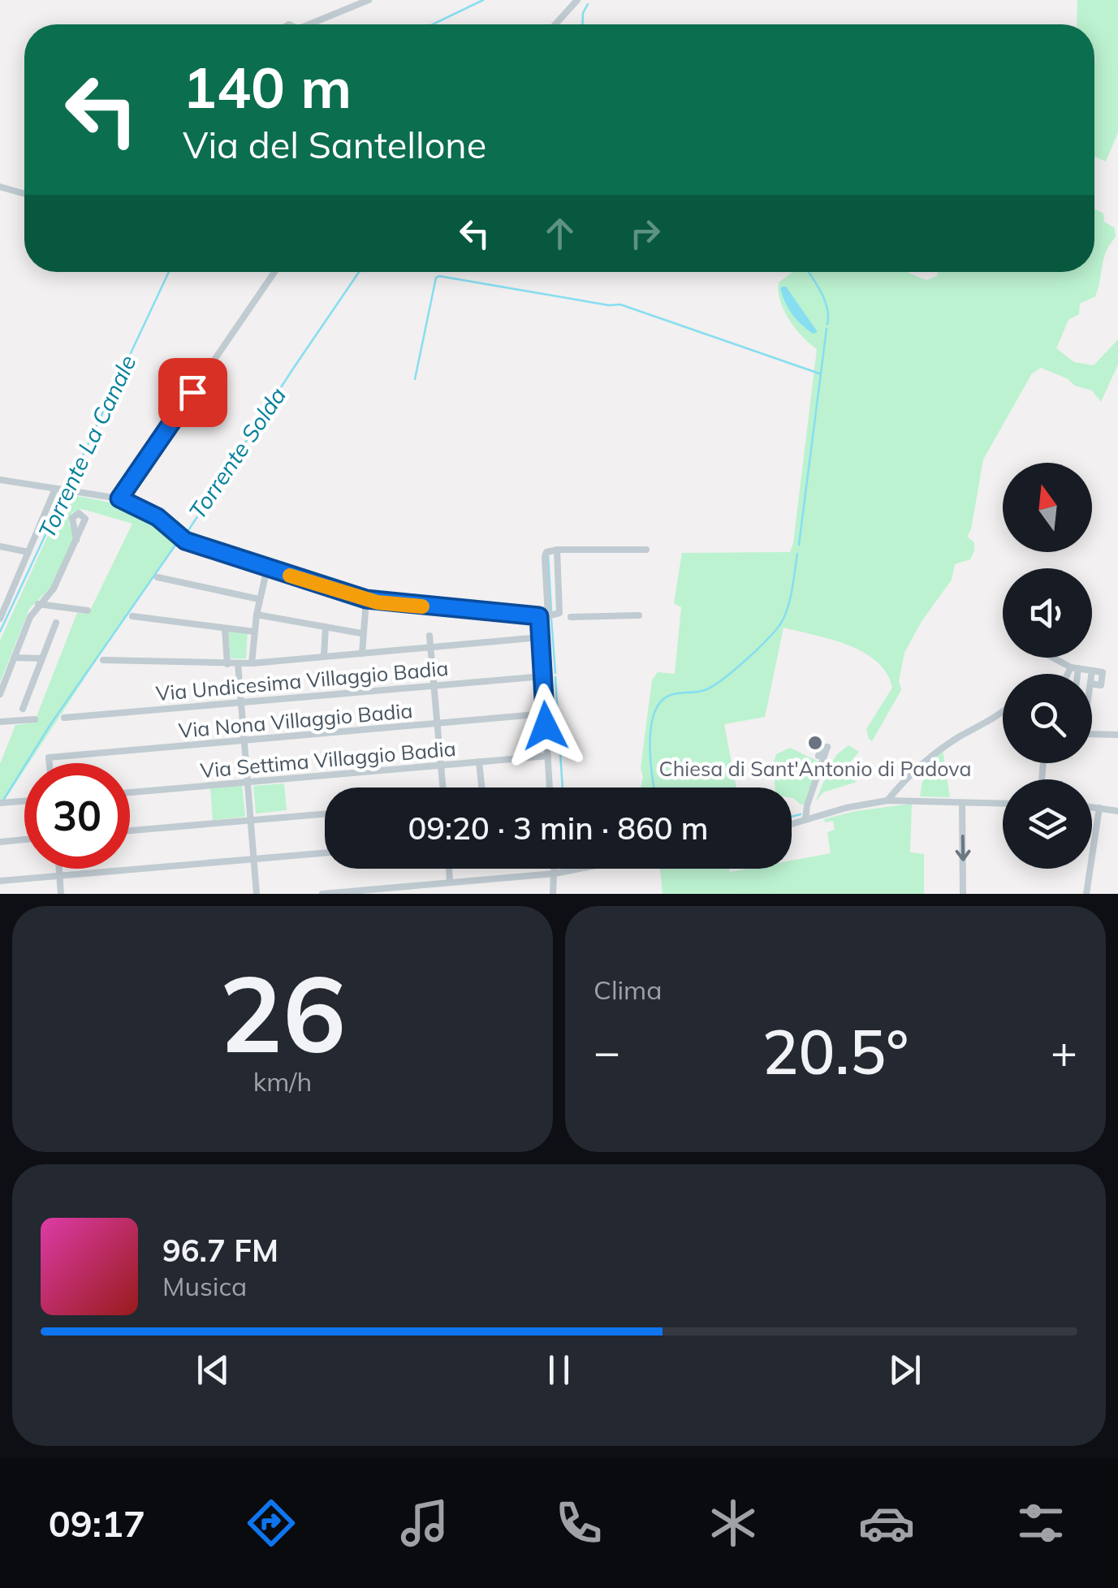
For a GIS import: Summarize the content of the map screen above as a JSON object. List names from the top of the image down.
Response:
{
  "streets": {
    "street": ["Via Undicesima Villaggio Badia", "Via Nona Villaggio Badia", "Via Settima Villaggio Badia"]
  },
  "water": ["Torrente La Canale", "Torrente Solda"],
  "places": ["Chiesa di Sant'Antonio di Padova"],
  "north": "top",
  "page": {
    "turn": ["140 m", "Via del Santellone"],
    "limit": "30",
    "trip": "09:20 · 3 min · 860 m",
    "tile": [
      ["26", "km/h"],
      "Clima"
    ],
    "heat": ["−", "20.5°", "+"],
    "song": ["96.7 FM", "Musica"],
    "tabs": "09:17"
  }
}
